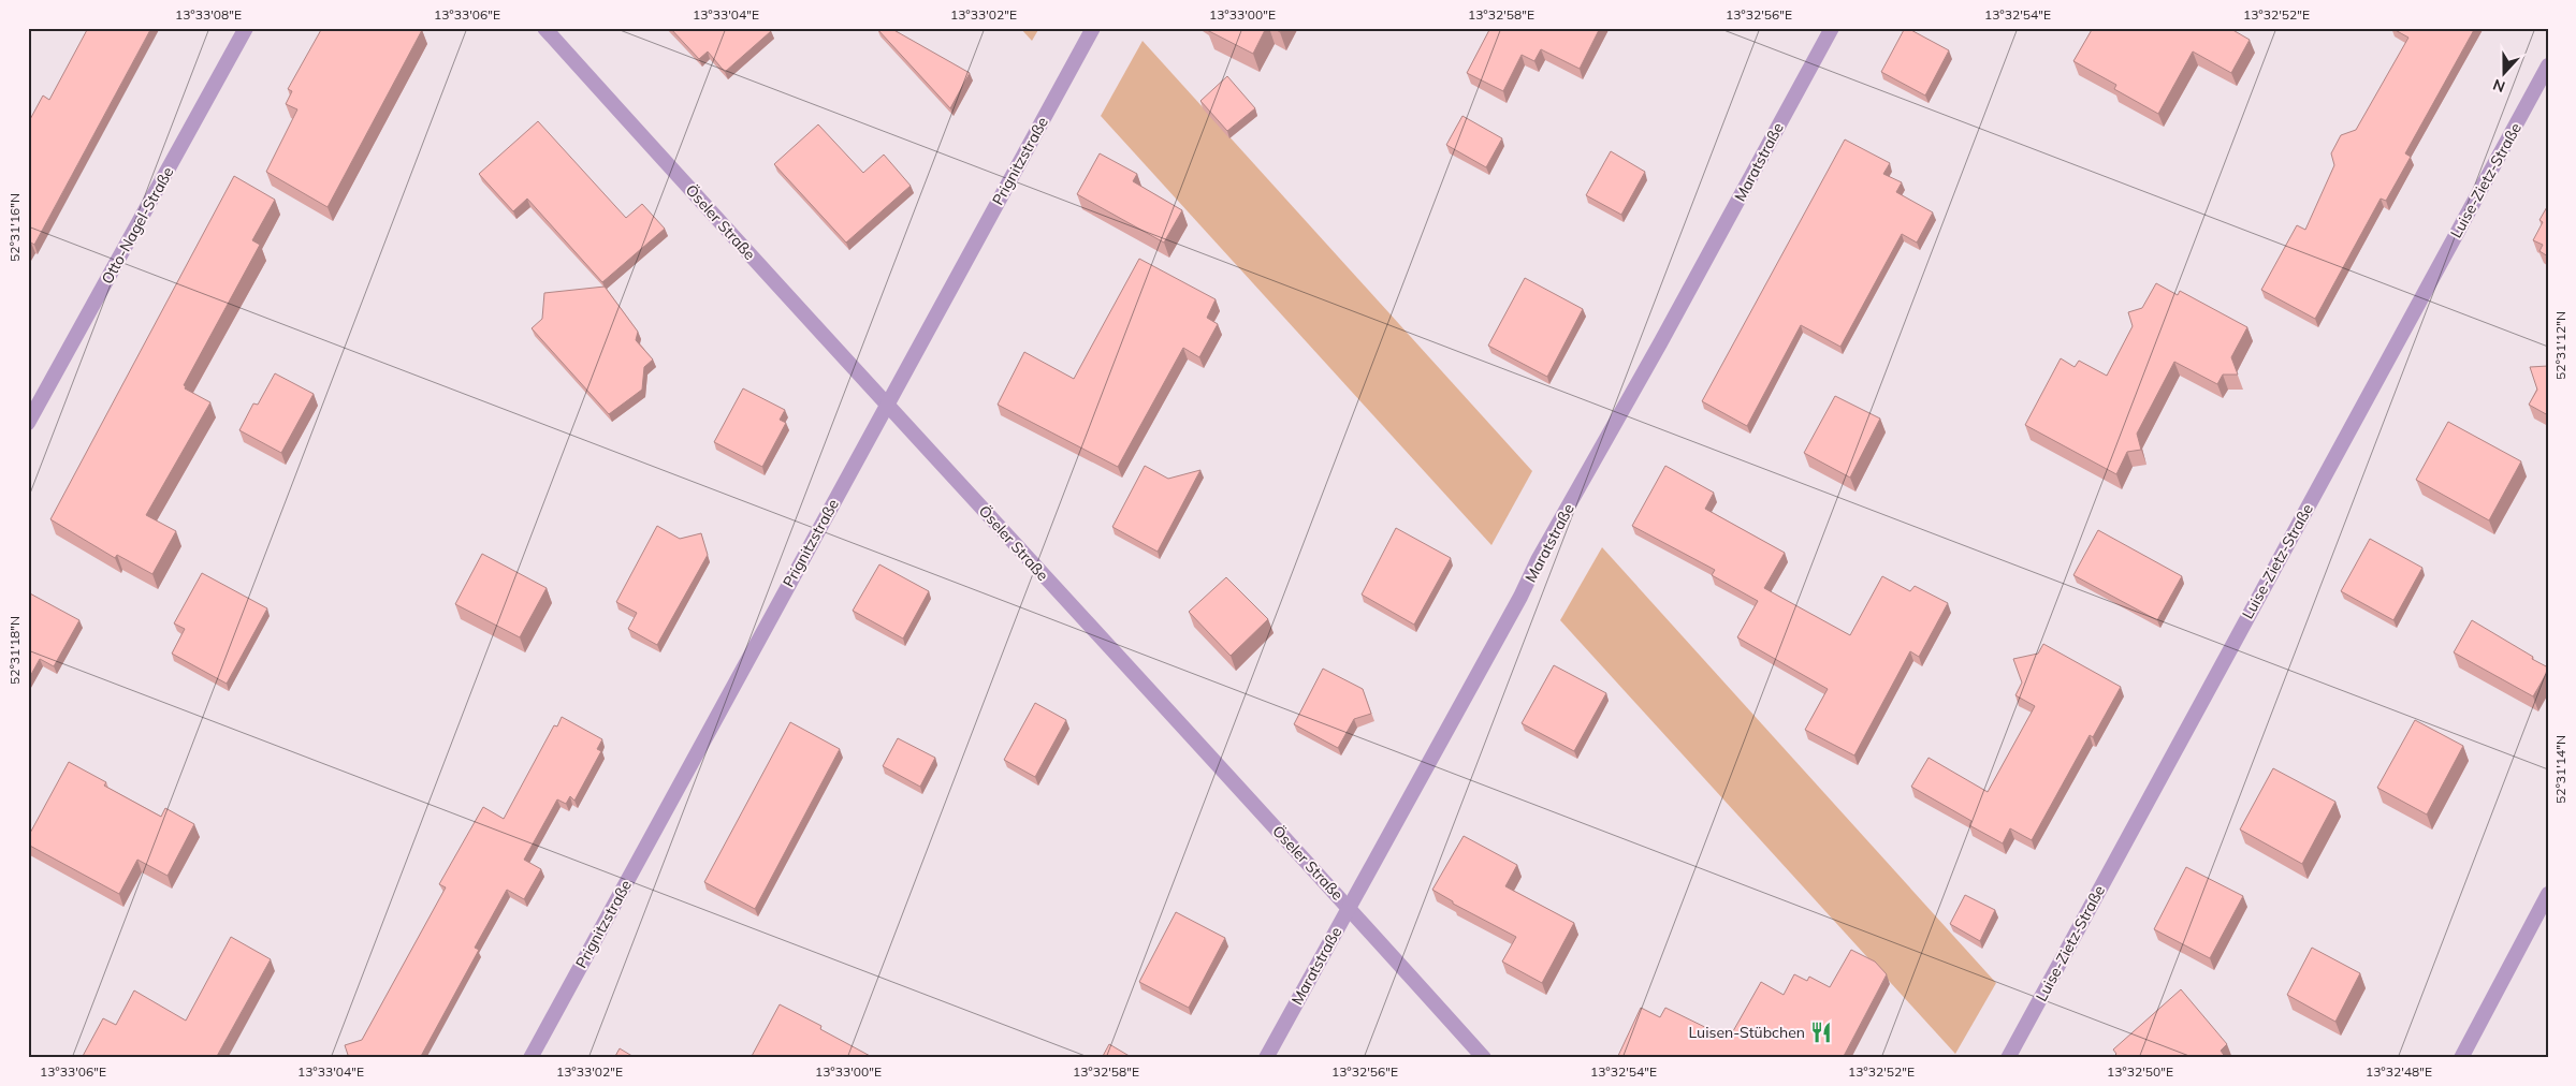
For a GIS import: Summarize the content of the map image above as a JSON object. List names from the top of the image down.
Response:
{
  "streets": {
    "street": [
      "Prignitzstraße",
      "Maratstraße",
      "Luise-Zietz-Straße",
      "Öseler Straße",
      "Otto-Nagel-Straße"
    ]
  },
  "crossings": [
    ["Prignitzstraße", "Öseler Straße"],
    ["Maratstraße", "Öseler Straße"]
  ],
  "places": {
    "restaurant": ["Luisen-Stübchen"]
  },
  "north": "bottom",
  "coordinates": [
    "13°33'08\"E",
    "13°33'06\"E",
    "13°33'04\"E",
    "13°33'02\"E",
    "13°33'00\"E",
    "13°32'58\"E",
    "13°32'56\"E",
    "13°32'54\"E",
    "13°32'52\"E",
    "52°31'16\"N",
    "52°31'12\"N",
    "52°31'18\"N",
    "52°31'14\"N",
    "13°32'50\"E",
    "13°32'48\"E"
  ]
}
